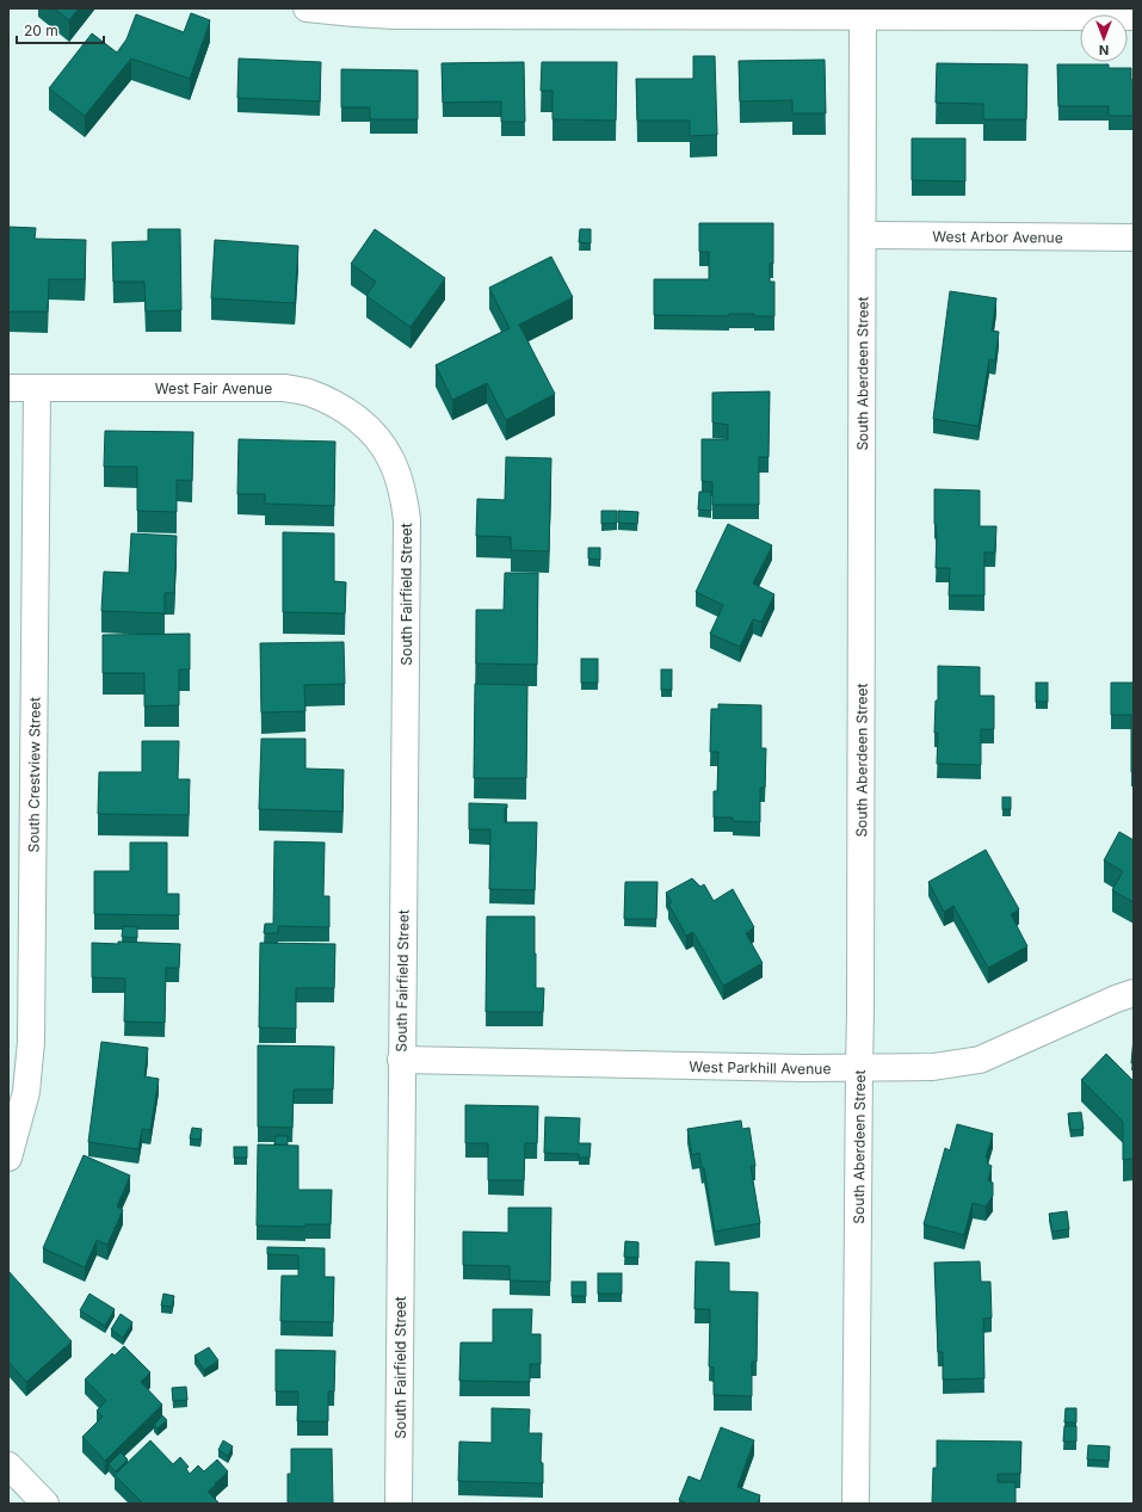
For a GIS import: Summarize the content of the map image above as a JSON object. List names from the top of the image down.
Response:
{
  "streets": {
    "street": [
      "West Arbor Avenue",
      "South Aberdeen Street",
      "West Fair Avenue",
      "South Fairfield Street",
      "South Crestview Street",
      "West Parkhill Avenue"
    ]
  },
  "crossings": [
    ["West Arbor Avenue", "South Aberdeen Street"],
    ["South Aberdeen Street", "West Parkhill Avenue"],
    ["West Fair Avenue", "South Fairfield Street"],
    ["West Fair Avenue", "South Crestview Street"],
    ["South Fairfield Street", "West Parkhill Avenue"]
  ],
  "scale_bar": "20 m",
  "north": "bottom"
}
